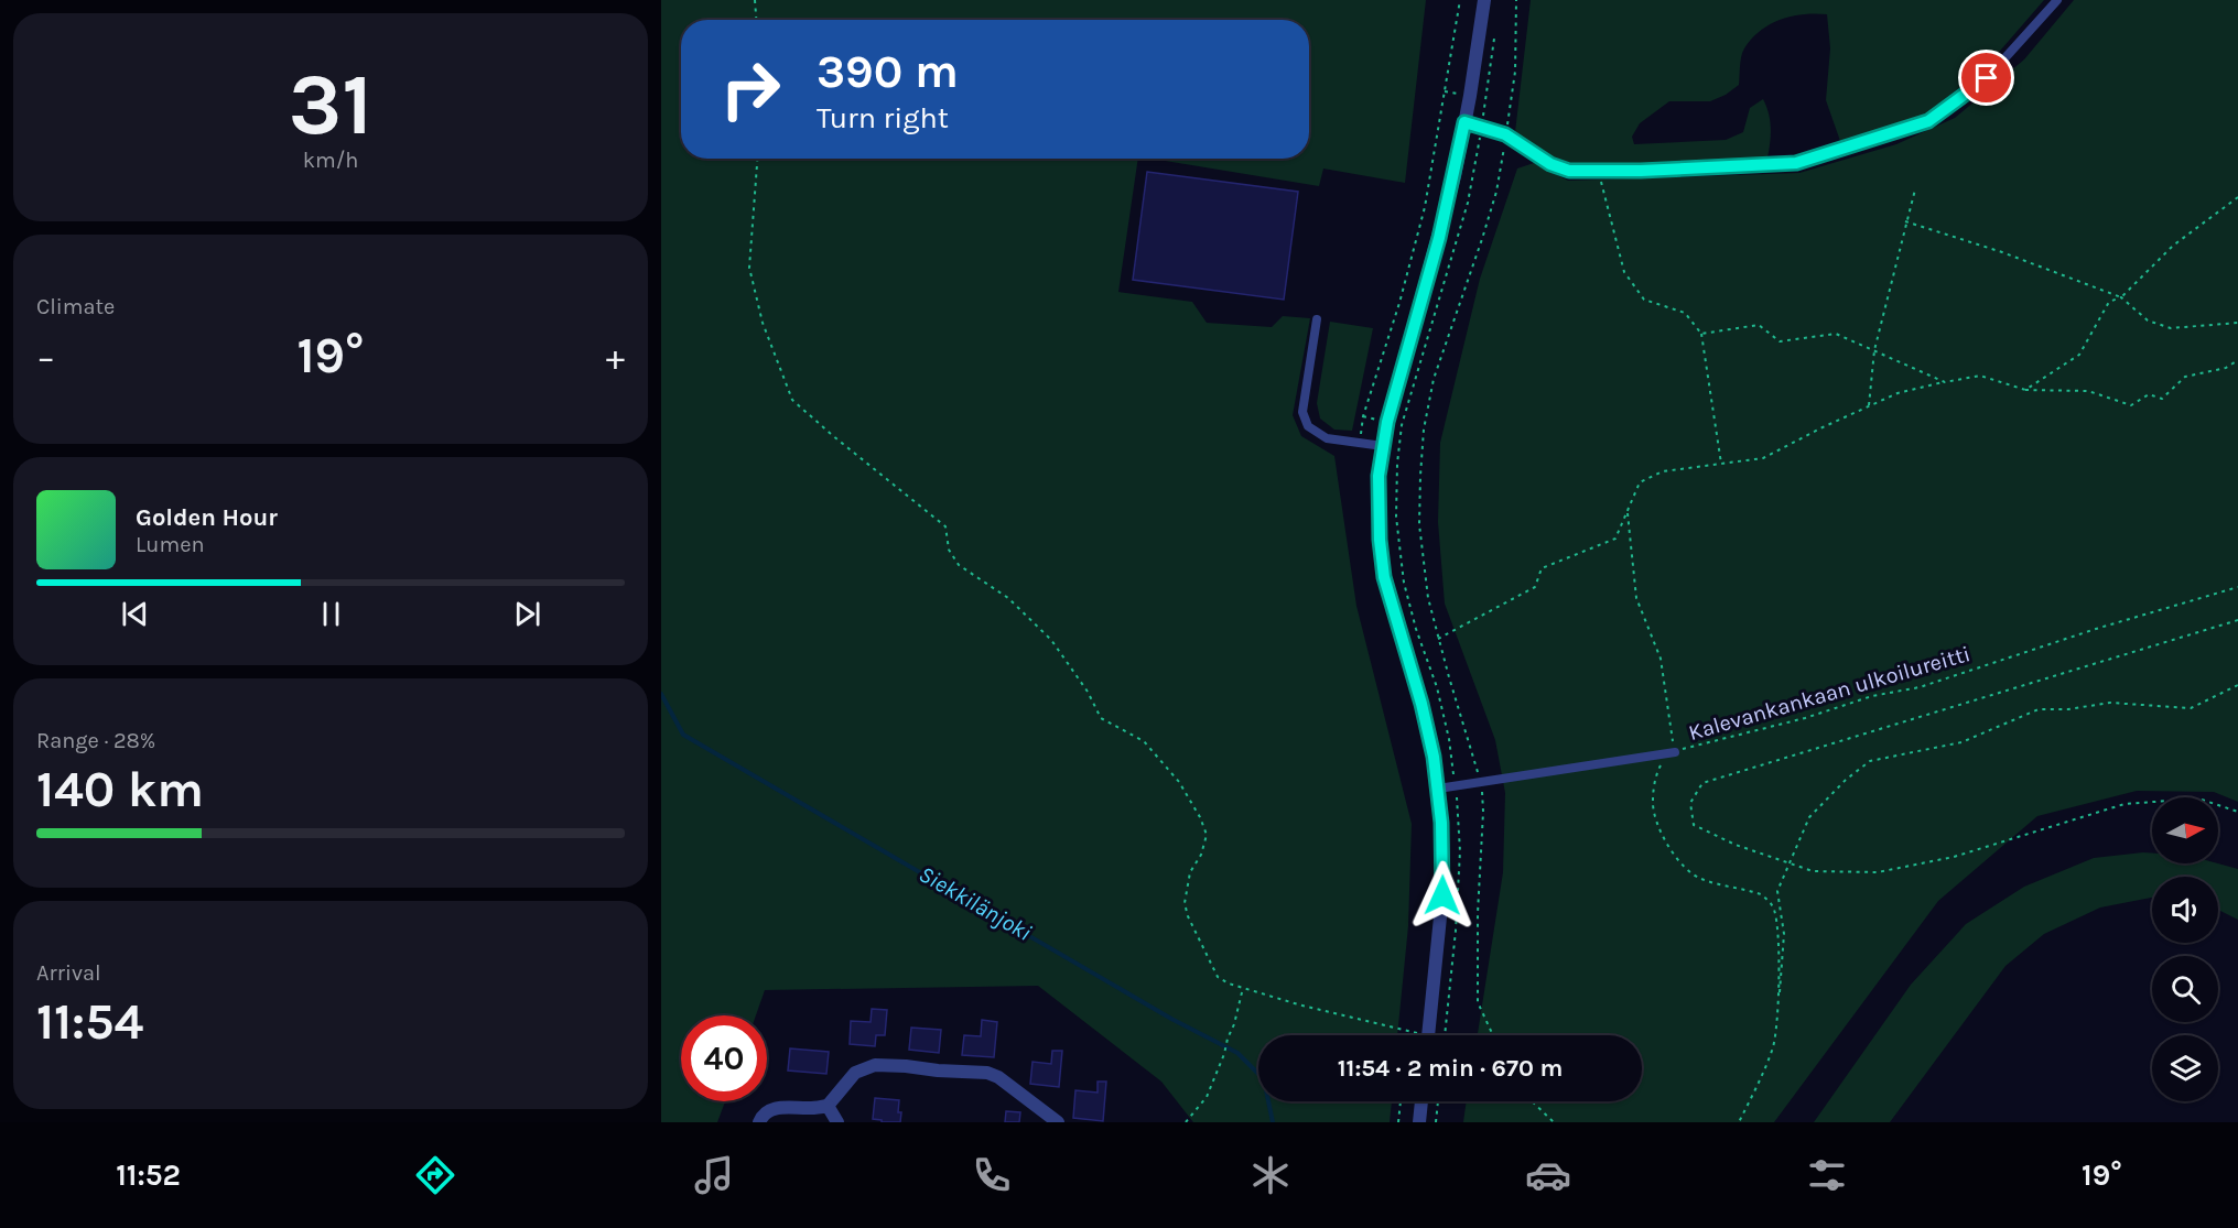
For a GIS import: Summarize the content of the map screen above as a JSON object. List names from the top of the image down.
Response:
{
  "streets": {
    "path": ["Kalevankankaan ulkoilureitti"]
  },
  "water": ["Siekkilänjoki"],
  "north": "right",
  "page": {
    "tile": [
      ["31", "km/h"],
      "Climate",
      ["Range · 28%", "140 km"],
      ["Arrival", "11:54"]
    ],
    "turn": ["390 m", "Turn right"],
    "heat": ["−", "19°", "+"],
    "song": ["Golden Hour", "Lumen"],
    "limit": "40",
    "trip": "11:54 · 2 min · 670 m",
    "tabs": ["11:52", "19°"]
  }
}
